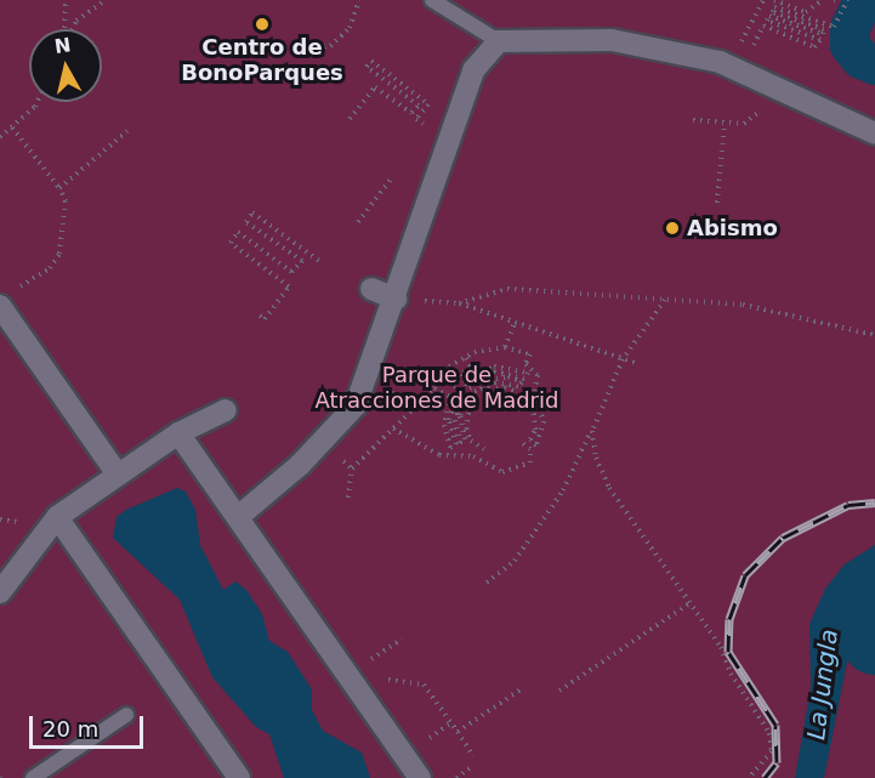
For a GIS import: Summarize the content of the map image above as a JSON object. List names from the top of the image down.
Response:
{
  "water": ["La Jungla"],
  "parks": ["Parque de Atracciones de Madrid"],
  "places": ["Centro de BonoParques", "Abismo"],
  "scale_bar": "20 m",
  "north": "top"
}
